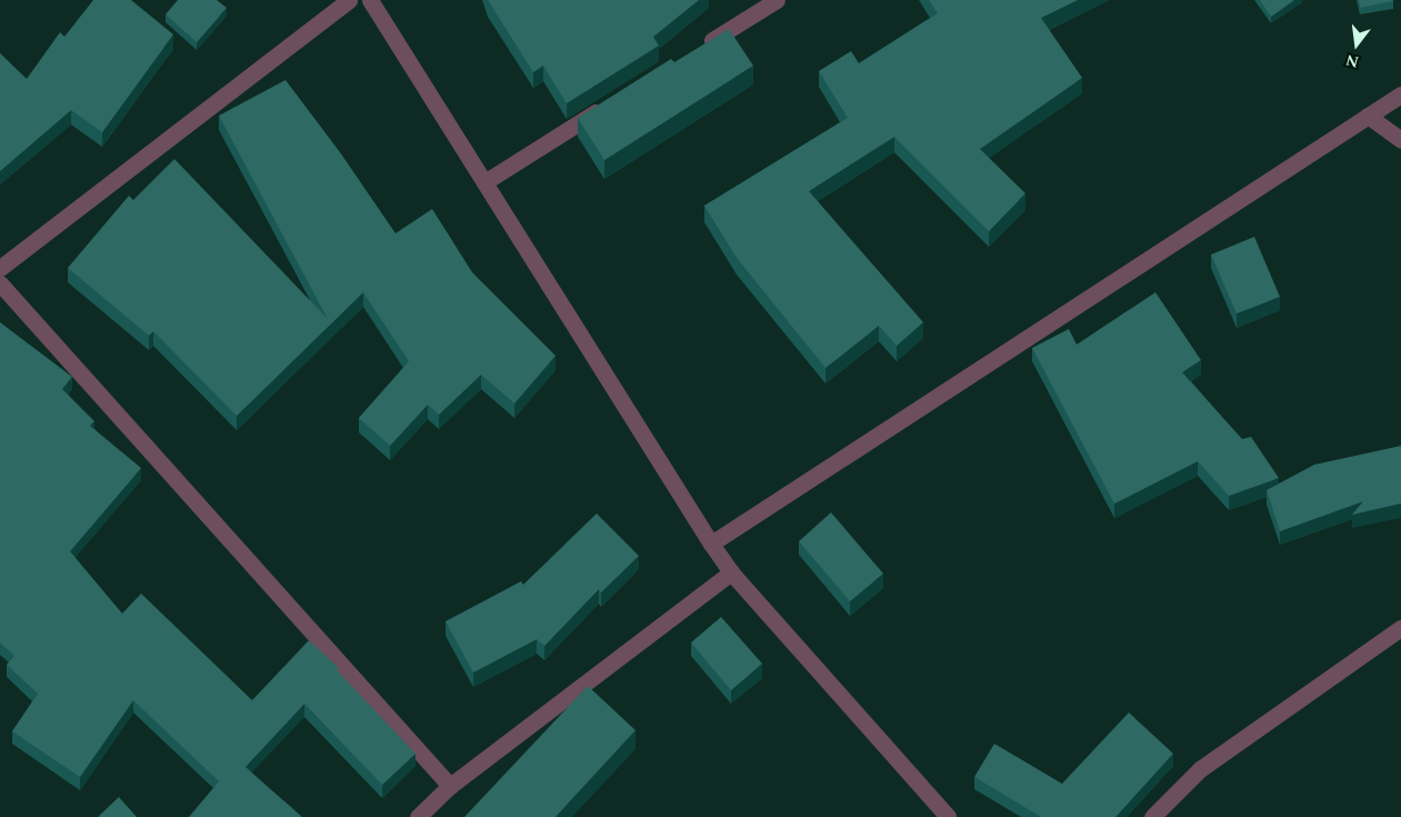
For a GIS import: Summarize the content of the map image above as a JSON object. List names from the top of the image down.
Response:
{
  "north": "bottom"
}
